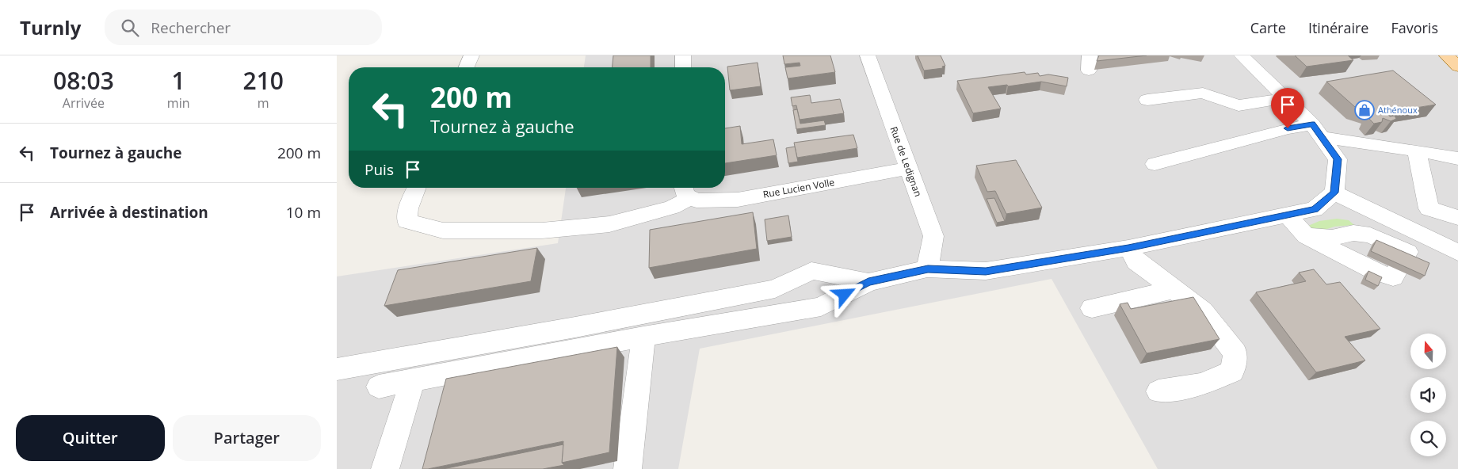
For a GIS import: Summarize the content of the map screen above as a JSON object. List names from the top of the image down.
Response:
{
  "streets": {
    "street": ["Rue de Ledignan", "Rue Lucien Volle"]
  },
  "crossings": [
    ["Rue de Ledignan", "Rue Lucien Volle"]
  ],
  "places": {
    "shop": ["Athénoux"]
  },
  "north": "top",
  "page": {
    "header": "Turnly",
    "search": "Rechercher",
    "nav": ["Carte", "Itinéraire", "Favoris"],
    "eta": [
      "08:03",
      "Arrivée",
      "1",
      "min",
      "210",
      "m"
    ],
    "turn": ["200 m", "Tournez à gauche"],
    "list": [
      {
        "name": "Tournez à gauche",
        "value": "200 m"
      },
      {
        "name": "Arrivée à destination",
        "value": "10 m"
      }
    ],
    "then": "Puis",
    "buttons": ["Quitter", "Partager"]
  }
}
